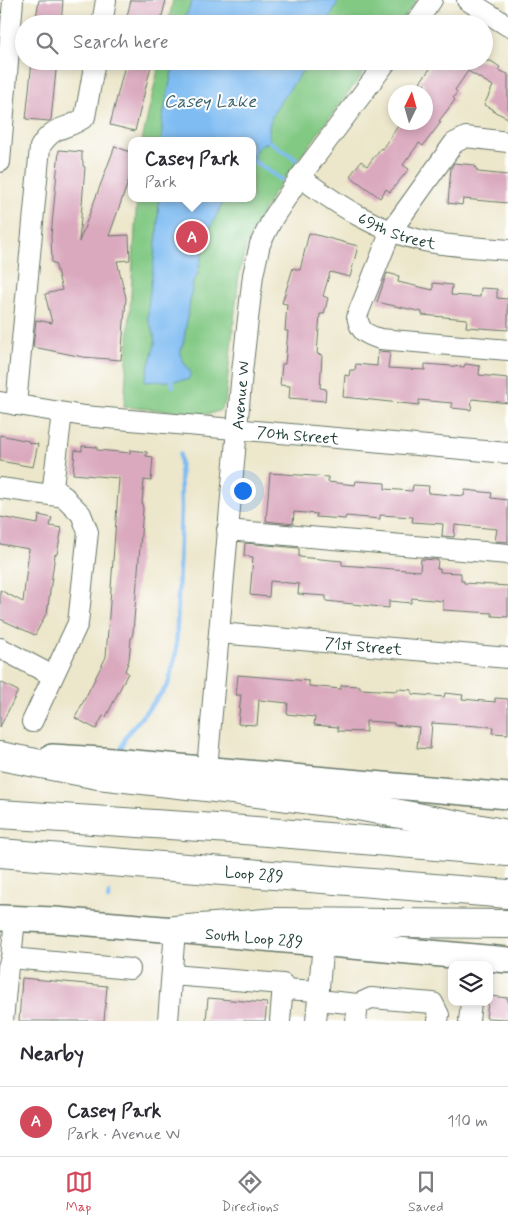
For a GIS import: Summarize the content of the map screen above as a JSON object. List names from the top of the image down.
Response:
{
  "streets": {
    "highway": ["Loop 289"],
    "main road": ["South Loop 289"],
    "street": [
      "69th Street",
      "Avenue W",
      "70th Street",
      "71st Street"
    ]
  },
  "crossings": [
    ["69th Street", "Avenue W"],
    ["Avenue W", "70th Street"],
    ["Avenue W", "71st Street"]
  ],
  "water": ["Casey Lake"],
  "north": "top",
  "page": {
    "search": "Search here",
    "popup": ["Casey Park", "Park"],
    "pins": "A",
    "heading": "Nearby",
    "list": [
      {
        "mark": "A",
        "name": "Casey Park",
        "note": "Park · Avenue W",
        "value": "110 m"
      }
    ],
    "nav": ["Map", "Directions", "Saved"]
  }
}
